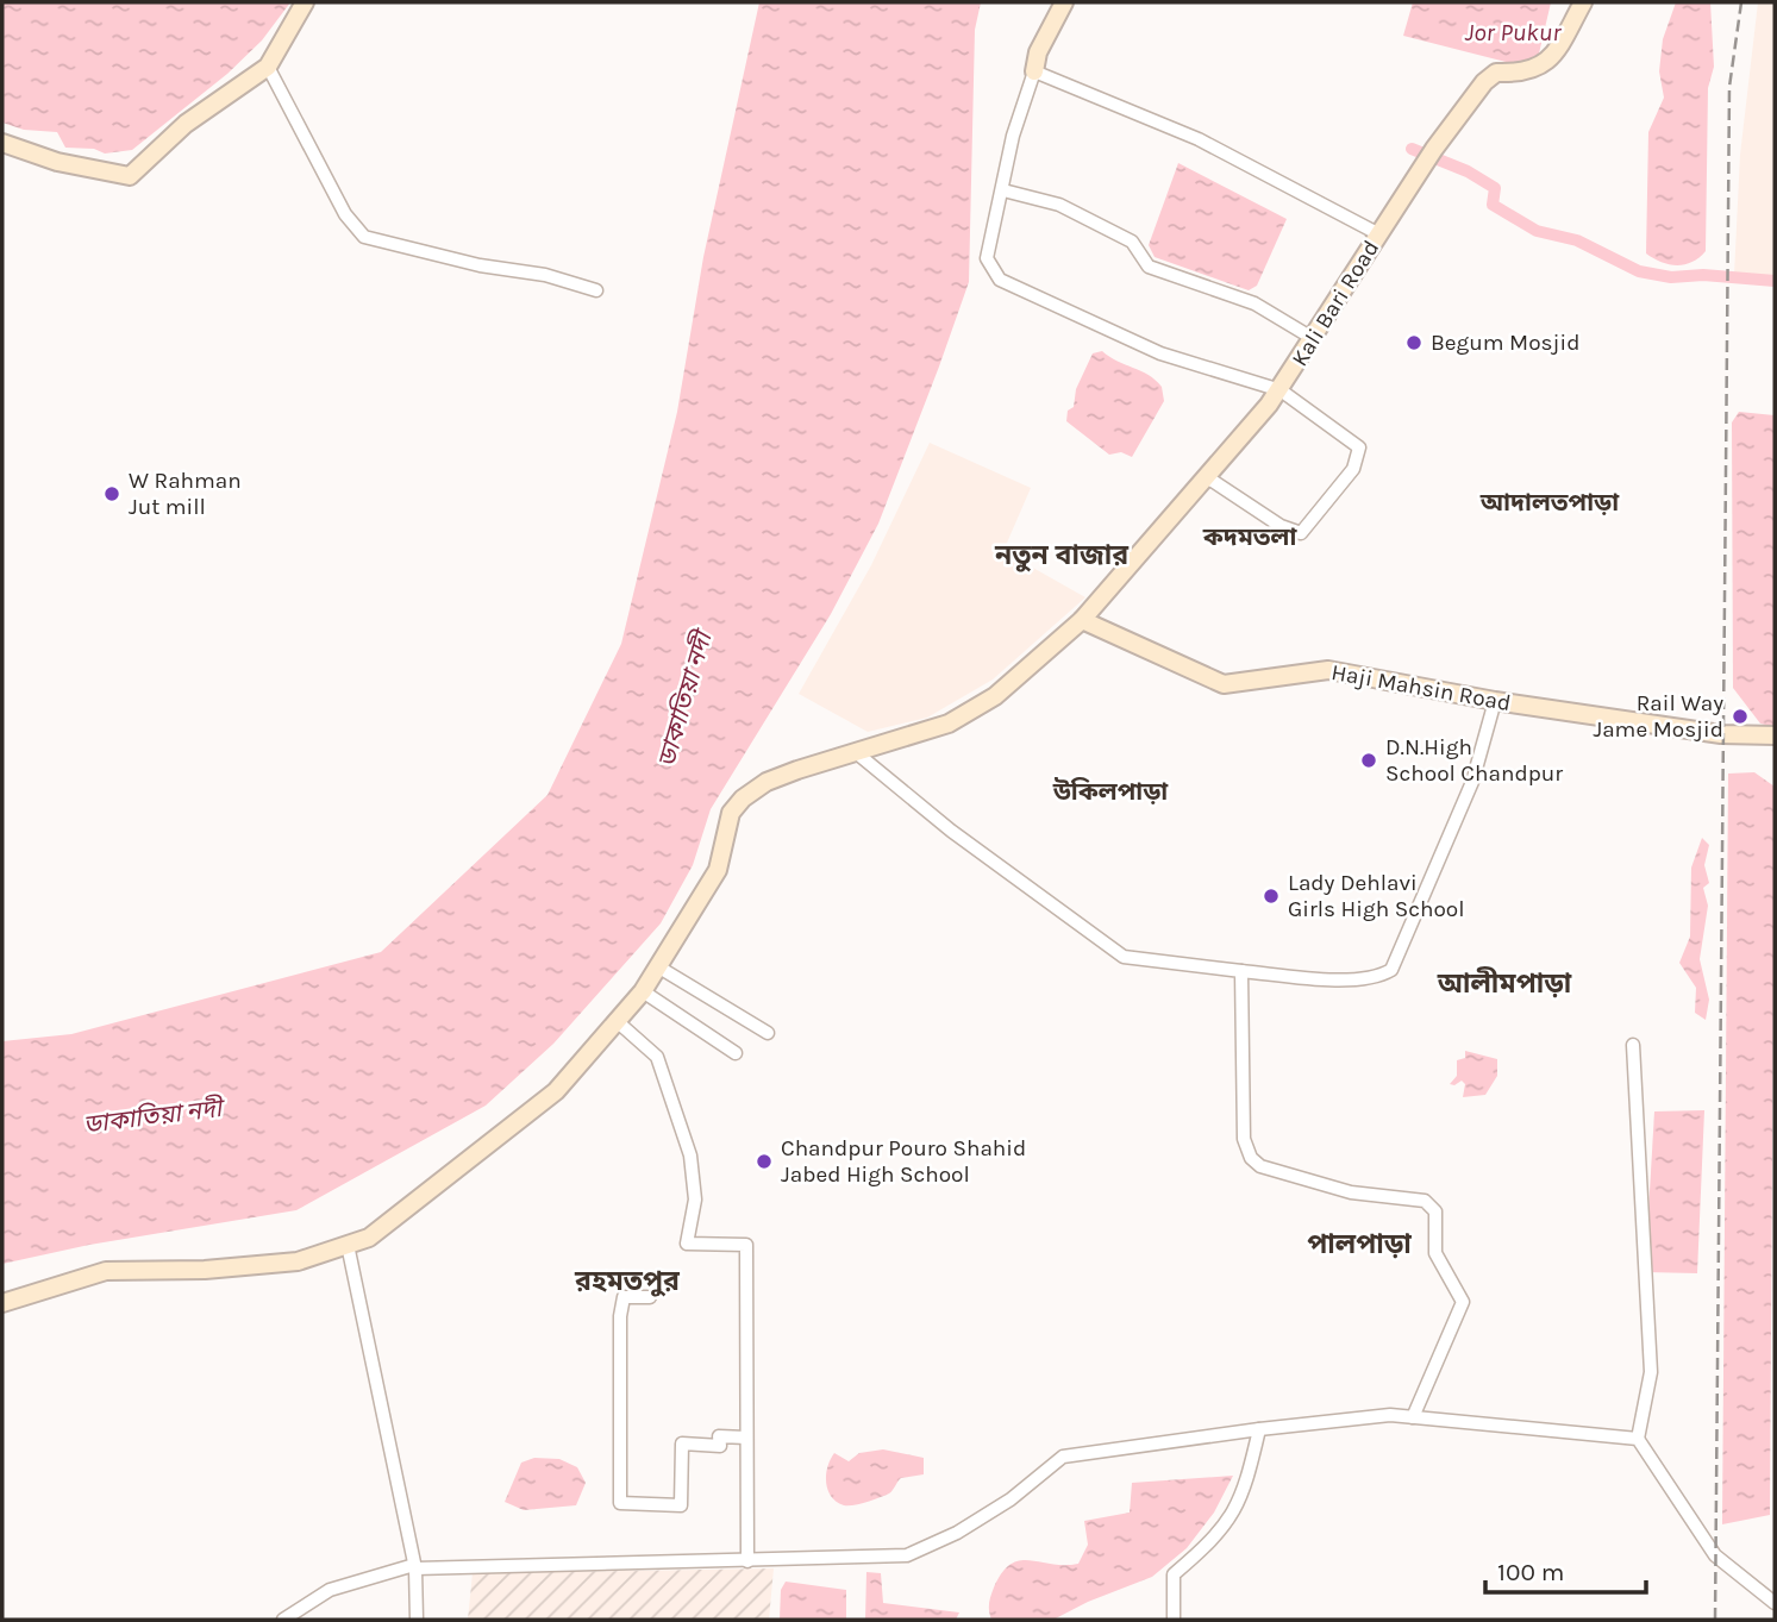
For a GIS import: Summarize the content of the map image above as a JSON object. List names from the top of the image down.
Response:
{
  "streets": {
    "main road": ["Kali Bari Road", "Haji Mahsin Road"]
  },
  "crossings": [
    ["Kali Bari Road", "Haji Mahsin Road"]
  ],
  "districts": [
    "আদালতপাড়া",
    "কদমতলা",
    "নতুন বাজার",
    "উকিলপাড়া",
    "আলীমপাড়া",
    "পালপাড়া",
    "রহমতপুর"
  ],
  "water": ["Jor Pukur", "ডাকাতিয়া নদী"],
  "places": [
    "Begum Mosjid",
    "W Rahman Jut mill",
    "Rail Way Jame Mosjid",
    "D.N.High School Chandpur",
    "Lady Dehlavi Girls High School",
    "Chandpur Pouro Shahid Jabed High School"
  ],
  "scale_bar": "100 m"
}
